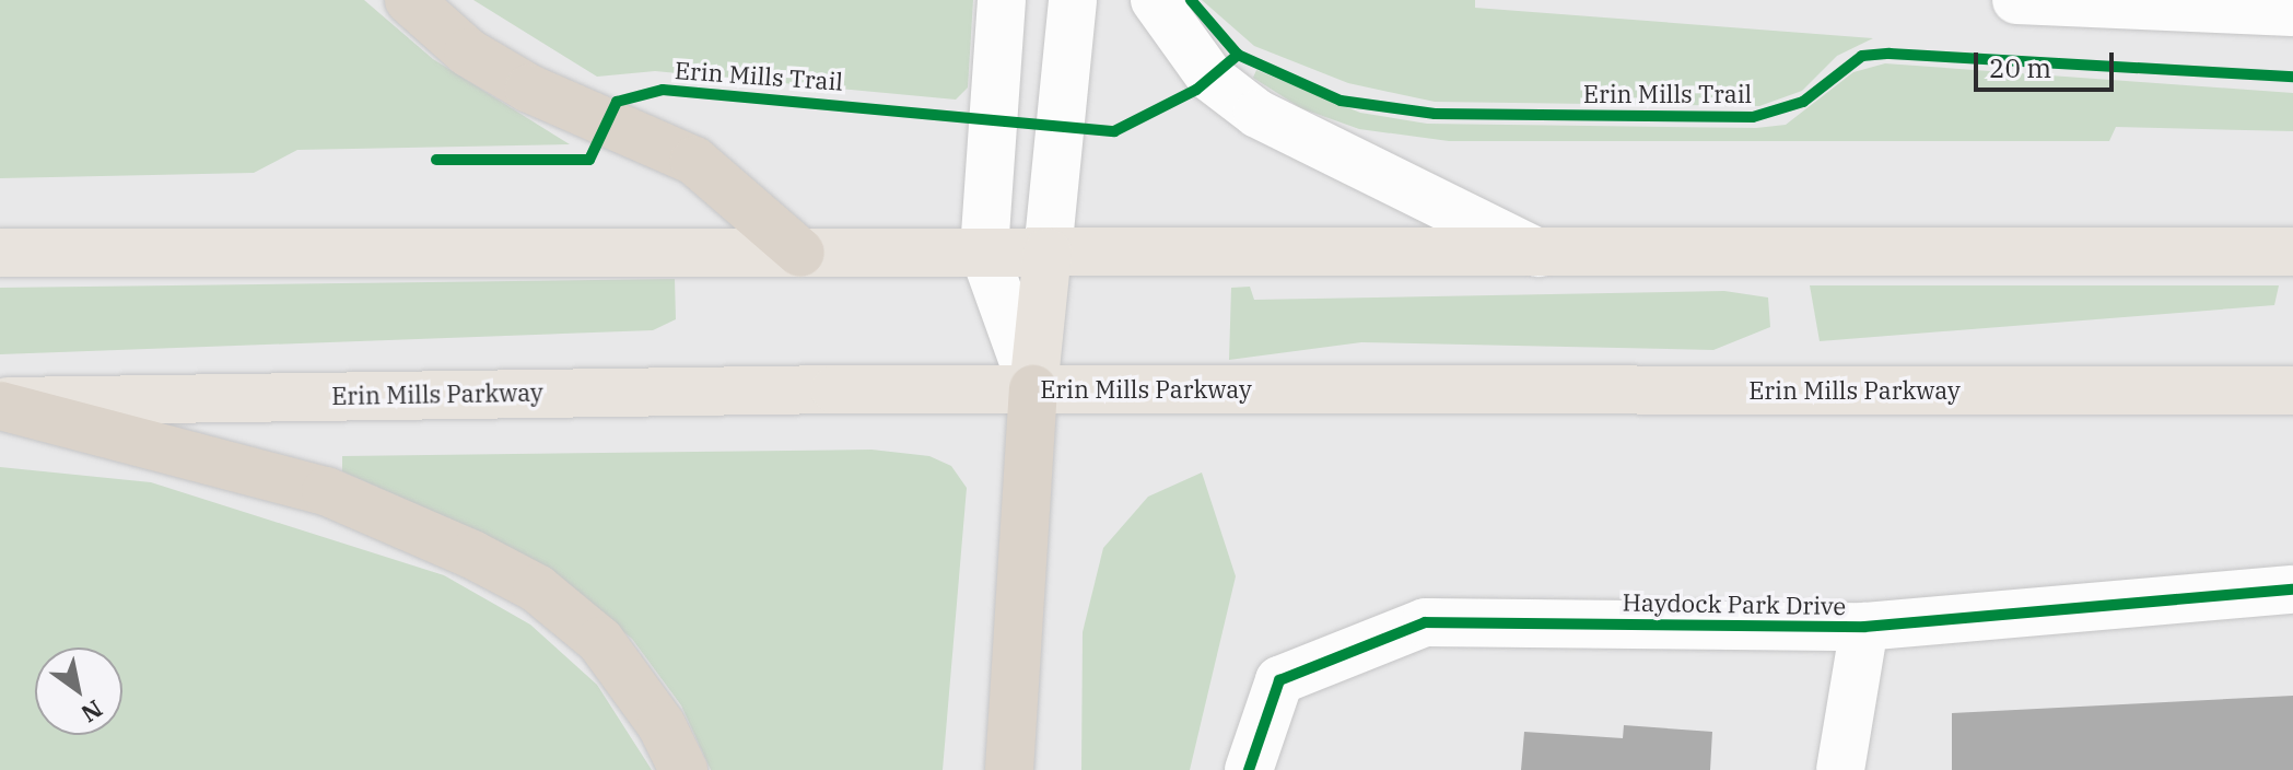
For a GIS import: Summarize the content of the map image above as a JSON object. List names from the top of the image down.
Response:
{
  "streets": {
    "main road": ["Erin Mills Parkway"],
    "street": ["Haydock Park Drive"],
    "cycle path": ["Erin Mills Trail"]
  },
  "scale_bar": "20 m",
  "north": "bottom right"
}
